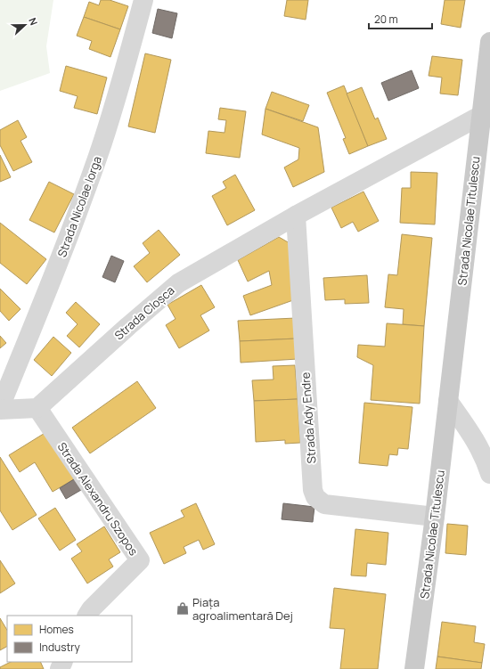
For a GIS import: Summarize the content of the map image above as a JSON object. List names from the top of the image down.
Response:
{
  "streets": {
    "main road": ["Strada Nicolae Titulescu"],
    "street": [
      "Strada Nicolae Iorga",
      "Strada Cloșca",
      "Strada Ady Endre",
      "Strada Alexandru Szopos"
    ]
  },
  "crossings": [
    ["Strada Nicolae Titulescu", "Strada Cloșca"],
    ["Strada Nicolae Titulescu", "Strada Ady Endre"],
    ["Strada Cloșca", "Strada Ady Endre"],
    ["Strada Cloșca", "Strada Alexandru Szopos"]
  ],
  "places": {
    "shop": ["Piața agroalimentară Dej"]
  },
  "legend": ["Homes", "Industry"],
  "scale_bar": "20 m",
  "north": "right"
}
